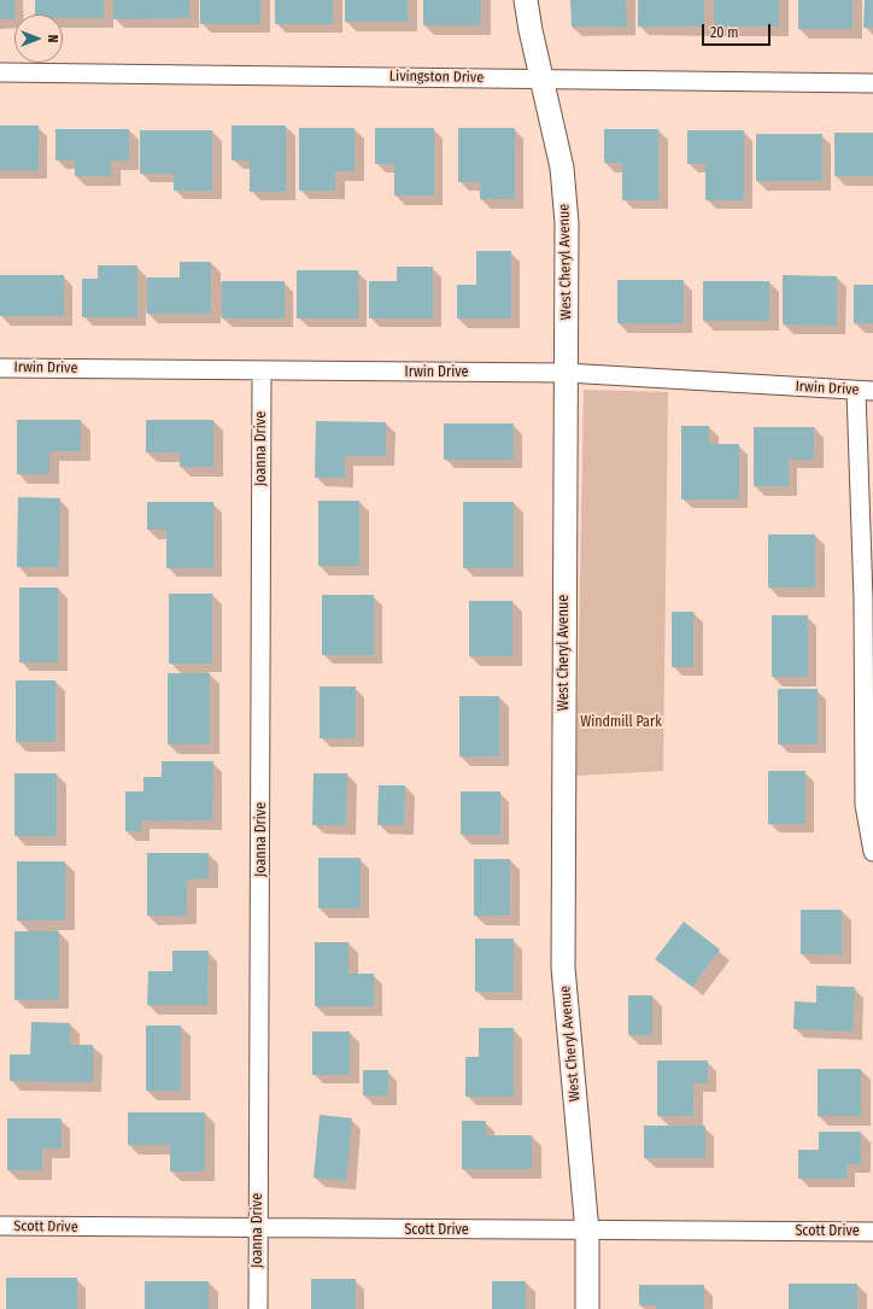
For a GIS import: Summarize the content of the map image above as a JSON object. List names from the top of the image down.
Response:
{
  "streets": {
    "street": [
      "Livingston Drive",
      "West Cheryl Avenue",
      "Irwin Drive",
      "Joanna Drive",
      "Scott Drive"
    ]
  },
  "crossings": [
    ["Livingston Drive", "West Cheryl Avenue"],
    ["West Cheryl Avenue", "Irwin Drive"],
    ["West Cheryl Avenue", "Scott Drive"],
    ["Irwin Drive", "Joanna Drive"],
    ["Joanna Drive", "Scott Drive"]
  ],
  "parks": ["Windmill Park"],
  "scale_bar": "20 m",
  "north": "right"
}
